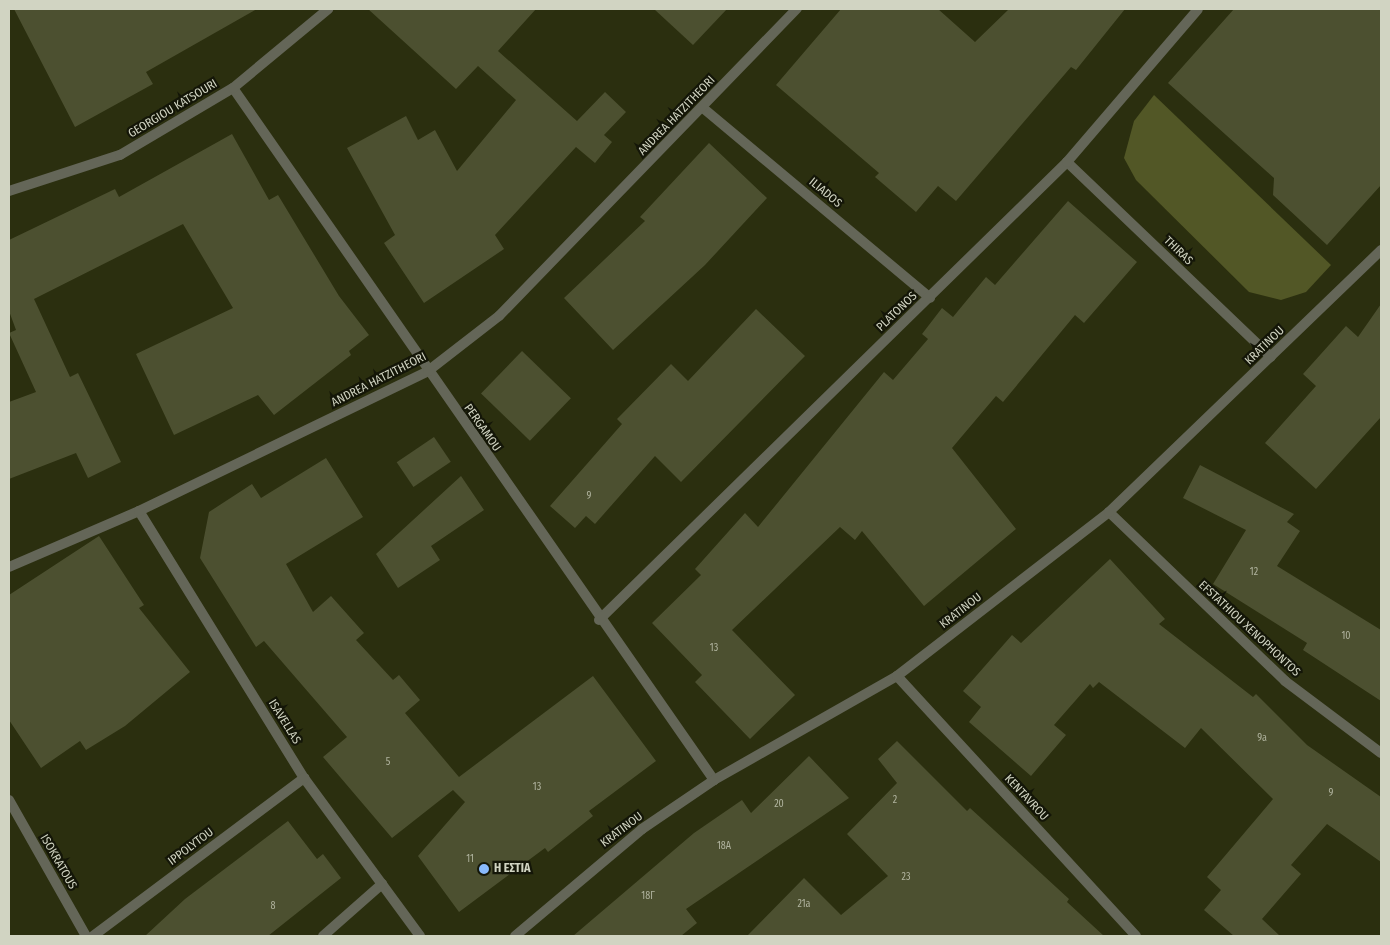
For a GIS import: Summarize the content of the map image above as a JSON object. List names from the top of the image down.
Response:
{
  "streets": {
    "street": [
      "GEORGIOU KATSOURI",
      "ANDREA HATZITHEORI",
      "ILIADOS",
      "THIRAS",
      "PLATONOS",
      "KRATINOU",
      "PERGAMOU",
      "EFSTATHIOU XENOPHONTOS",
      "ISAVELLAS",
      "KENTAVROU",
      "IPPOLYTOU",
      "ISOKRATOUS"
    ]
  },
  "crossings": [
    ["GEORGIOU KATSOURI", "PERGAMOU"],
    ["ANDREA HATZITHEORI", "ILIADOS"],
    ["ANDREA HATZITHEORI", "PERGAMOU"],
    ["ANDREA HATZITHEORI", "ISAVELLAS"],
    ["ILIADOS", "PLATONOS"],
    ["THIRAS", "PLATONOS"],
    ["THIRAS", "KRATINOU"],
    ["PLATONOS", "PERGAMOU"],
    ["KRATINOU", "PERGAMOU"],
    ["KRATINOU", "EFSTATHIOU XENOPHONTOS"],
    ["KRATINOU", "KENTAVROU"],
    ["ISAVELLAS", "IPPOLYTOU"]
  ],
  "places": ["Η ΕΣΤΙΑ"],
  "house_numbers": [
    "9",
    "12",
    "10",
    "13",
    "9a",
    "5",
    "13",
    "9",
    "2",
    "20",
    "18A",
    "11",
    "23",
    "18Γ",
    "21a",
    "8"
  ]
}
